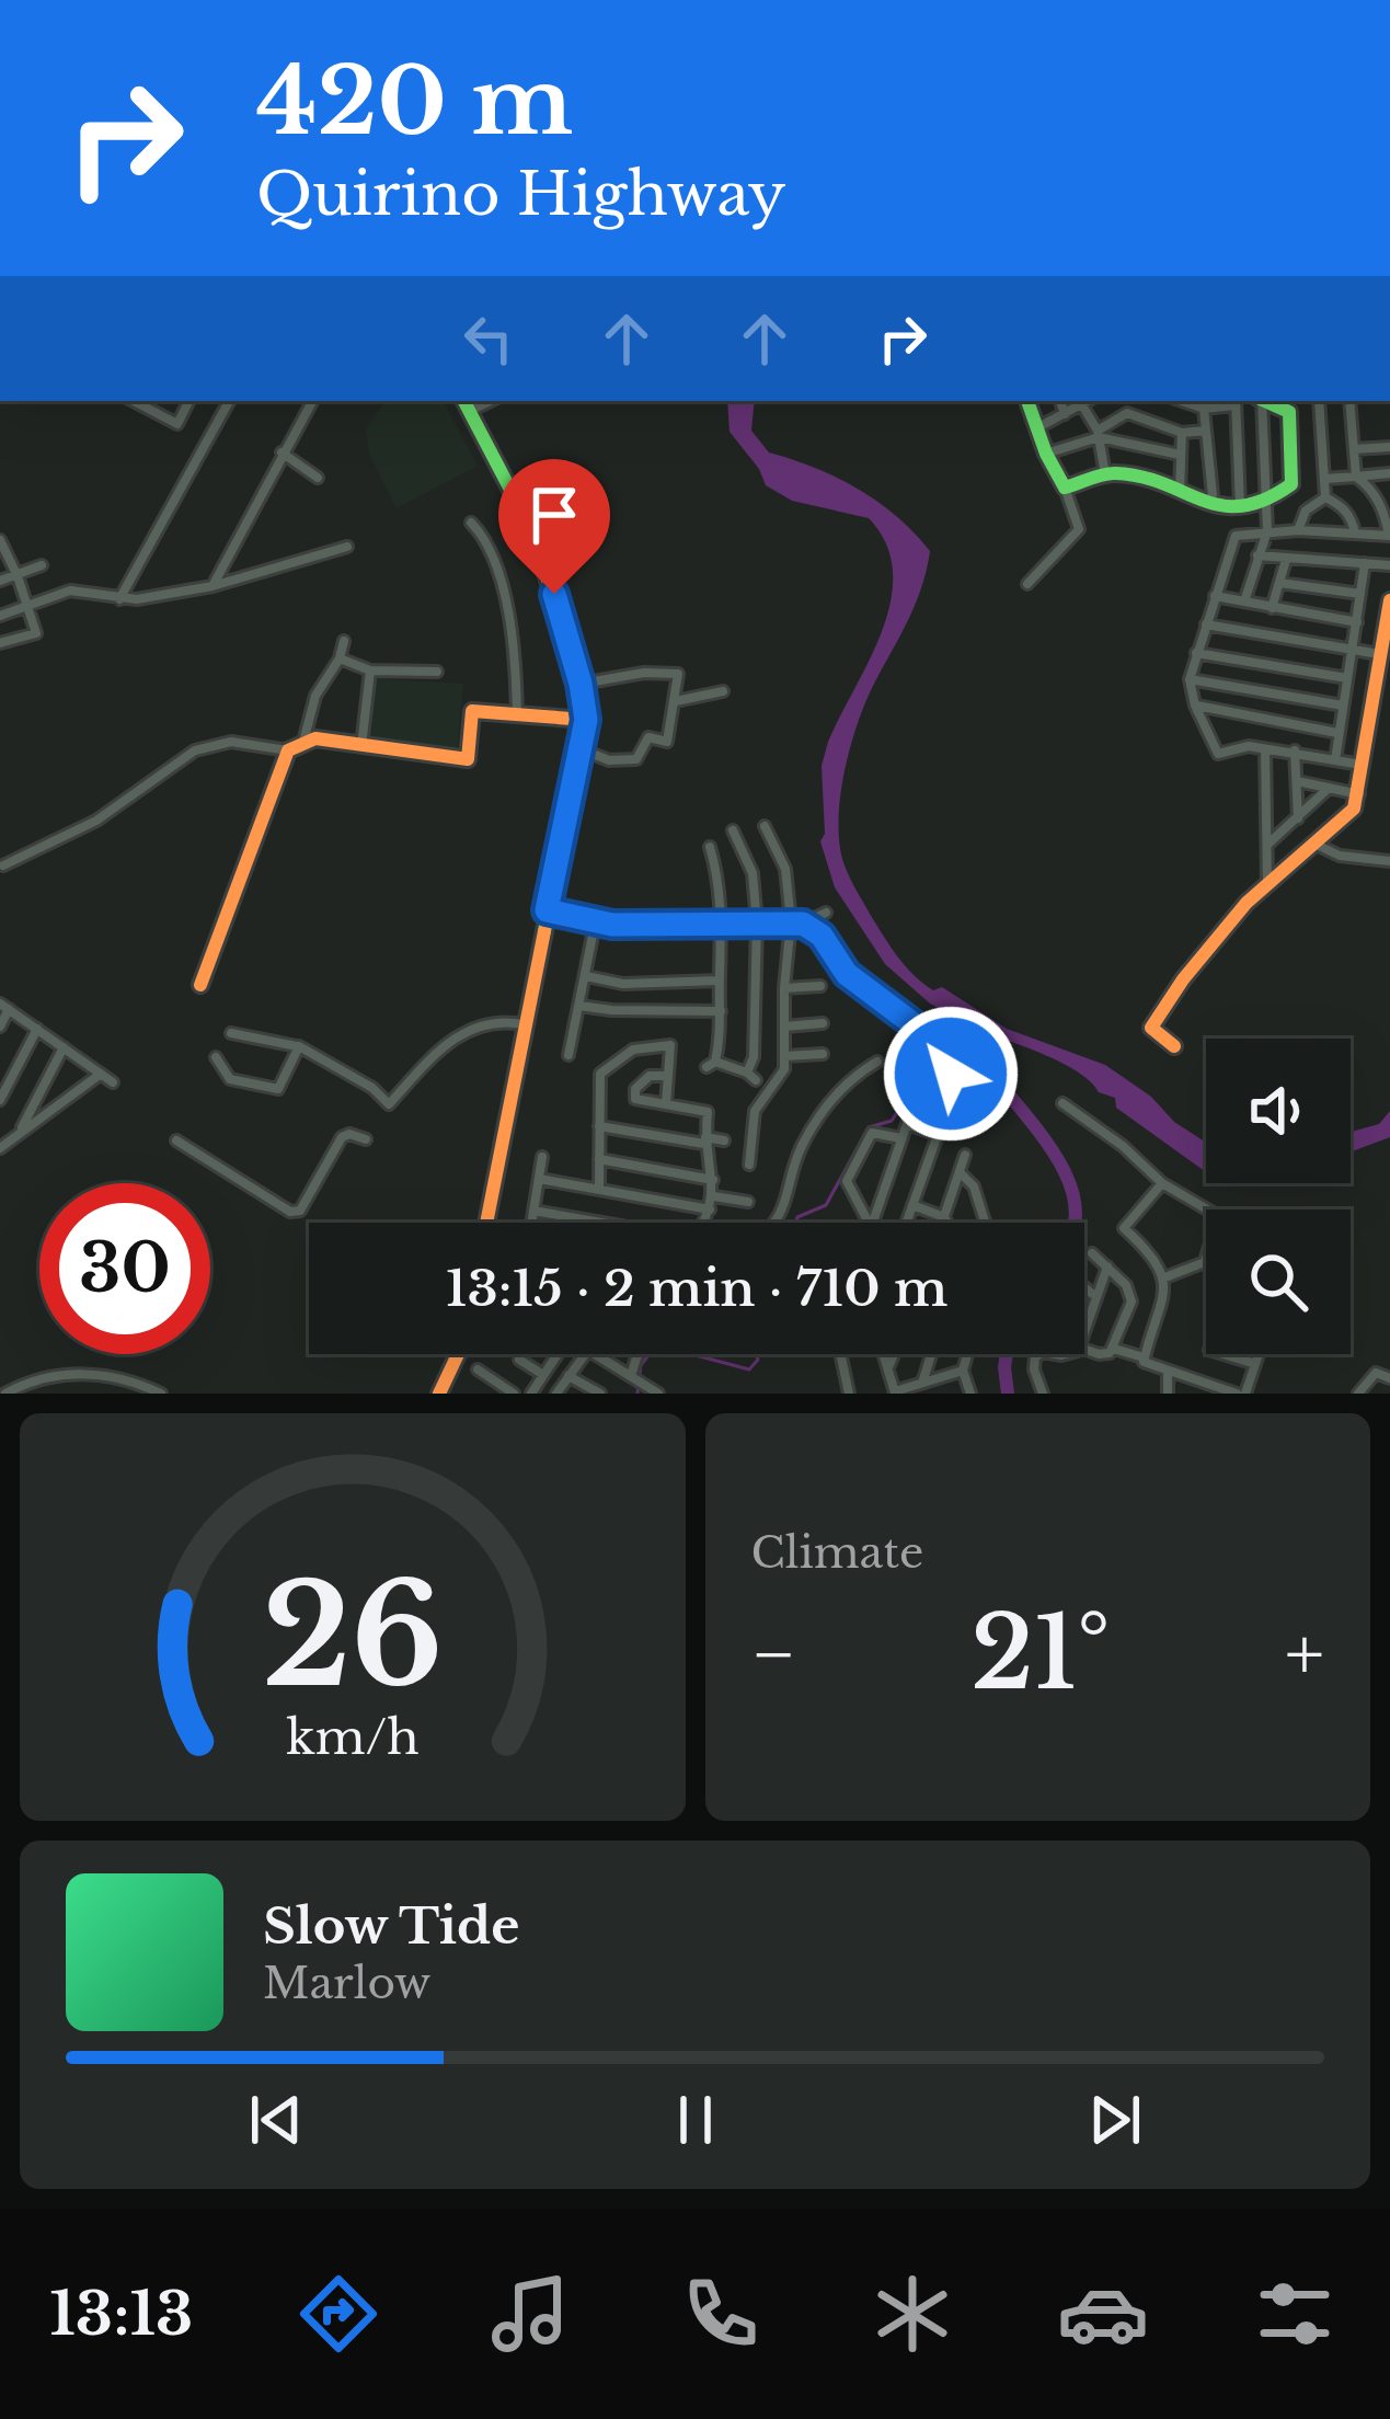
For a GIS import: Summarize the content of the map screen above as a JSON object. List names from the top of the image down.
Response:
{
  "page": {
    "turn": ["420 m", "Quirino Highway"],
    "limit": "30",
    "trip": "13:15 · 2 min · 710 m",
    "tile": "Climate",
    "heat": ["−", "21°", "+"],
    "song": ["Slow Tide", "Marlow"],
    "tabs": "13:13",
    "gauge": ["26", "km/h"]
  }
}
